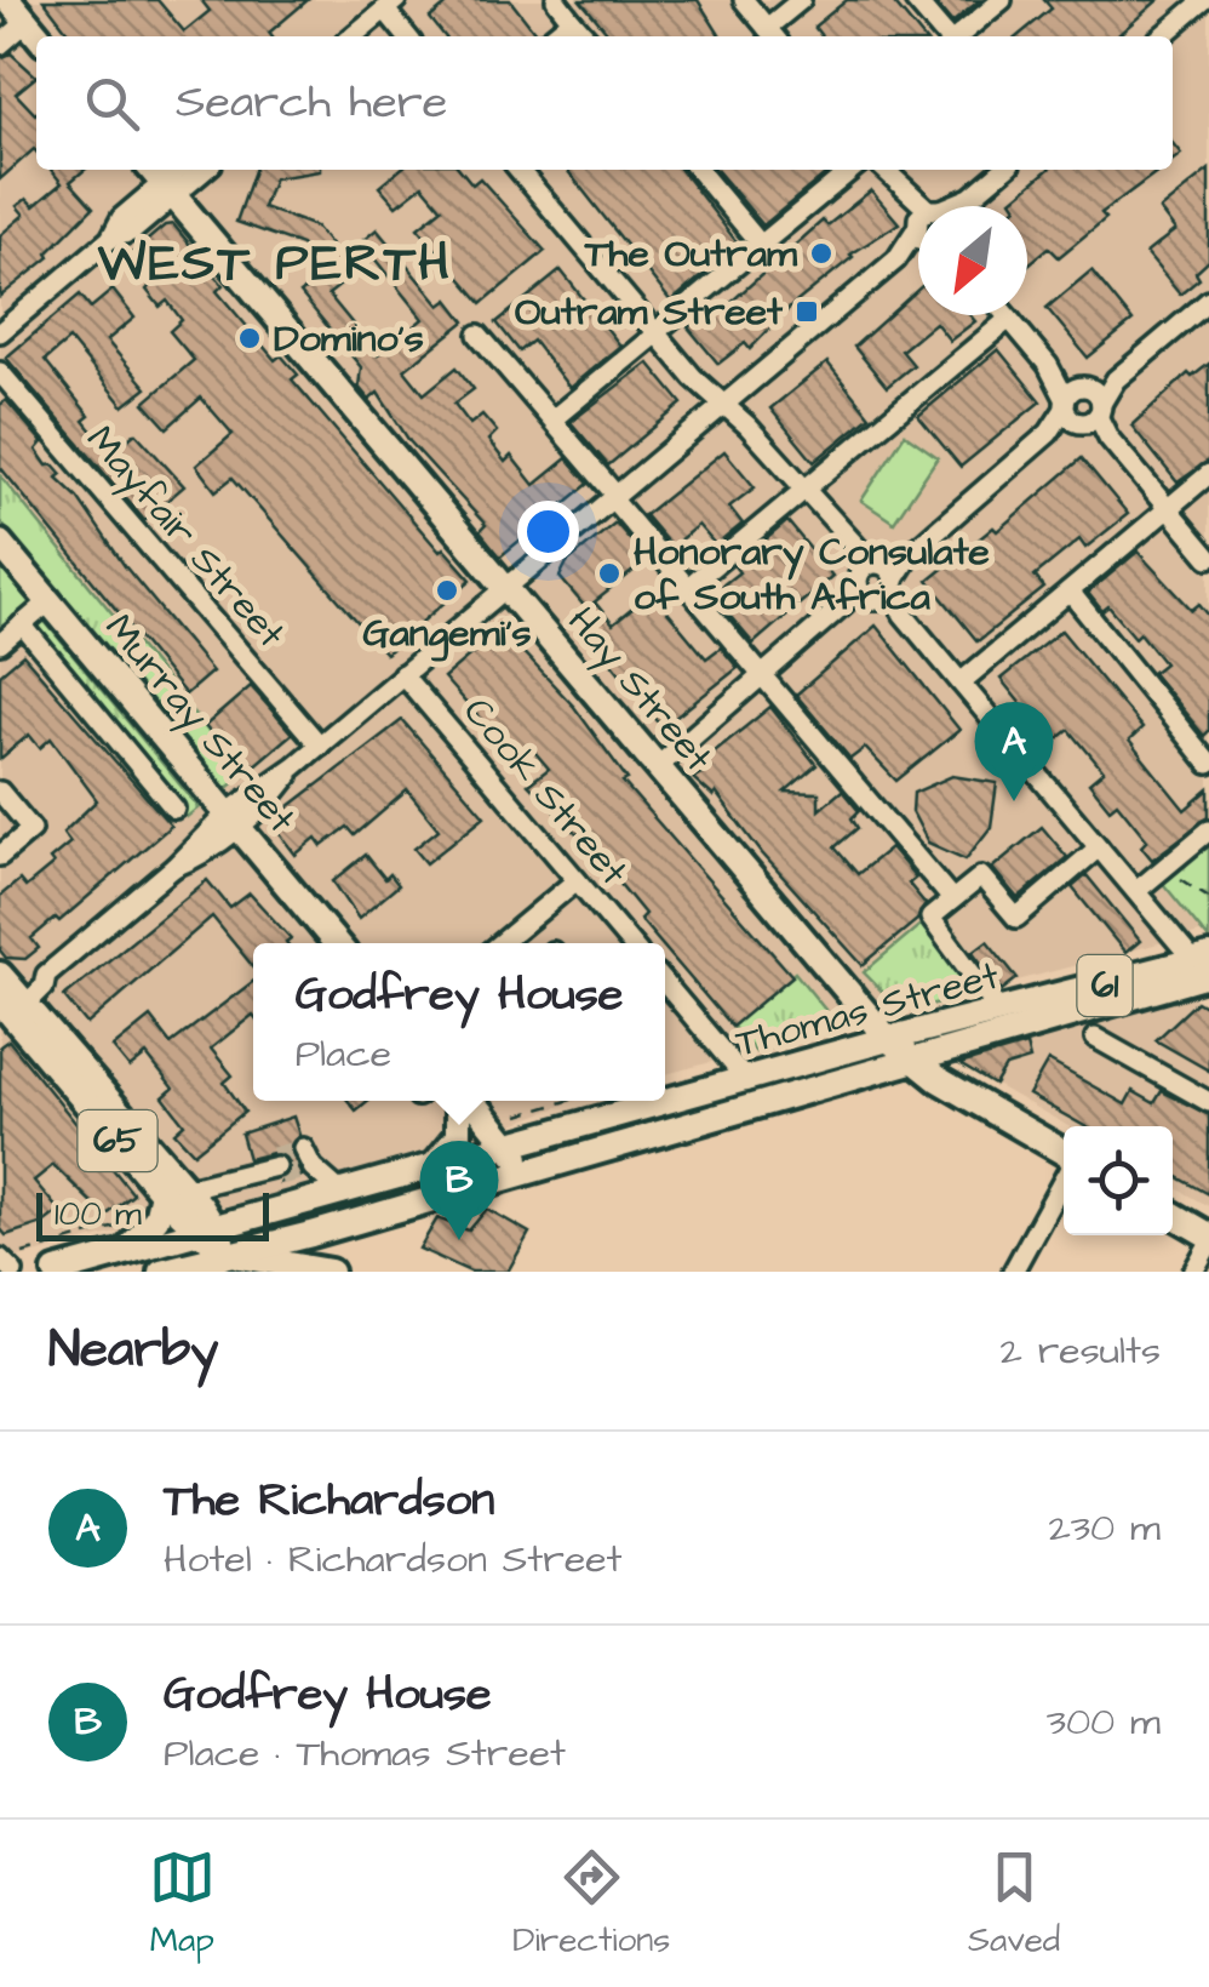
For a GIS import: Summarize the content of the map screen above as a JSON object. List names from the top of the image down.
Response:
{
  "streets": {
    "main road": [
      "Hay Street",
      "Murray Street",
      "61",
      "Thomas Street",
      "65"
    ],
    "street": ["Mayfair Street", "Cook Street"]
  },
  "crossings": [
    ["Hay Street", "Thomas Street"],
    ["Thomas Street", "65"]
  ],
  "districts": ["WEST PERTH"],
  "places": {
    "other": [
      "The Outram",
      "Domino's",
      "Honorary Consulate of South Africa",
      "Gangemi's"
    ],
    "transit": ["Outram Street"]
  },
  "scale_bar": "100 m",
  "north": "bottom left",
  "page": {
    "search": "Search here",
    "pins": ["A", "B"],
    "popup": ["Godfrey House", "Place"],
    "scale": "100 m",
    "heading": ["Nearby", "2 results"],
    "list": [
      {
        "mark": "A",
        "name": "The Richardson",
        "note": "Hotel · Richardson Street",
        "value": "230 m"
      },
      {
        "mark": "B",
        "name": "Godfrey House",
        "note": "Place · Thomas Street",
        "value": "300 m"
      }
    ],
    "nav": ["Map", "Directions", "Saved"]
  }
}
